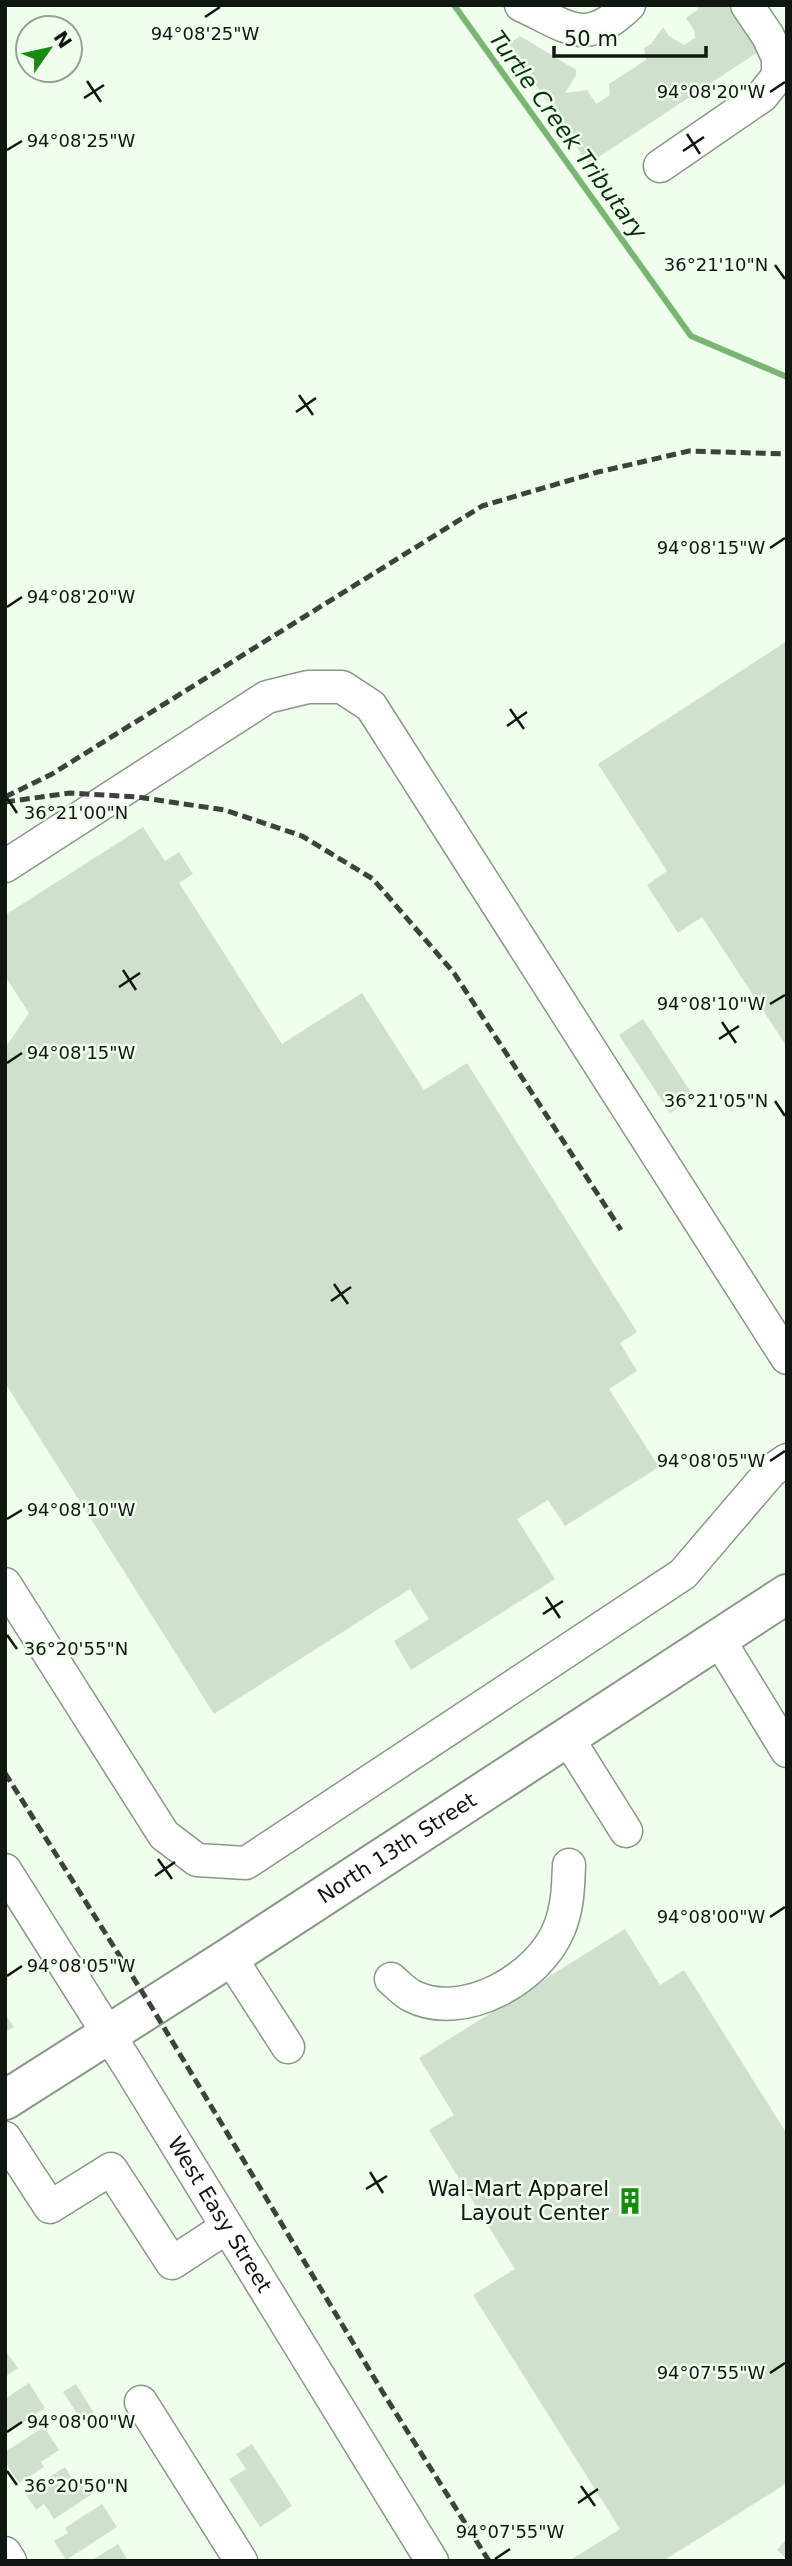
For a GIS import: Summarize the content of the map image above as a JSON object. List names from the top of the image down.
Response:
{
  "streets": {
    "main road": ["North 13th Street"],
    "street": ["West Easy Street"]
  },
  "crossings": [
    ["North 13th Street", "West Easy Street"]
  ],
  "water": ["Turtle Creek Tributary"],
  "places": {
    "building": ["Wal-Mart Apparel Layout Center"]
  },
  "scale_bar": "50 m",
  "north": "top right",
  "coordinates": [
    "94°08'25\"W",
    "94°08'20\"W",
    "36°21'10\"N",
    "94°08'15\"W",
    "36°21'00\"N",
    "94°08'10\"W",
    "36°21'05\"N",
    "94°08'05\"W",
    "36°20'55\"N",
    "94°08'00\"W",
    "94°07'55\"W",
    "36°20'50\"N"
  ]
}
